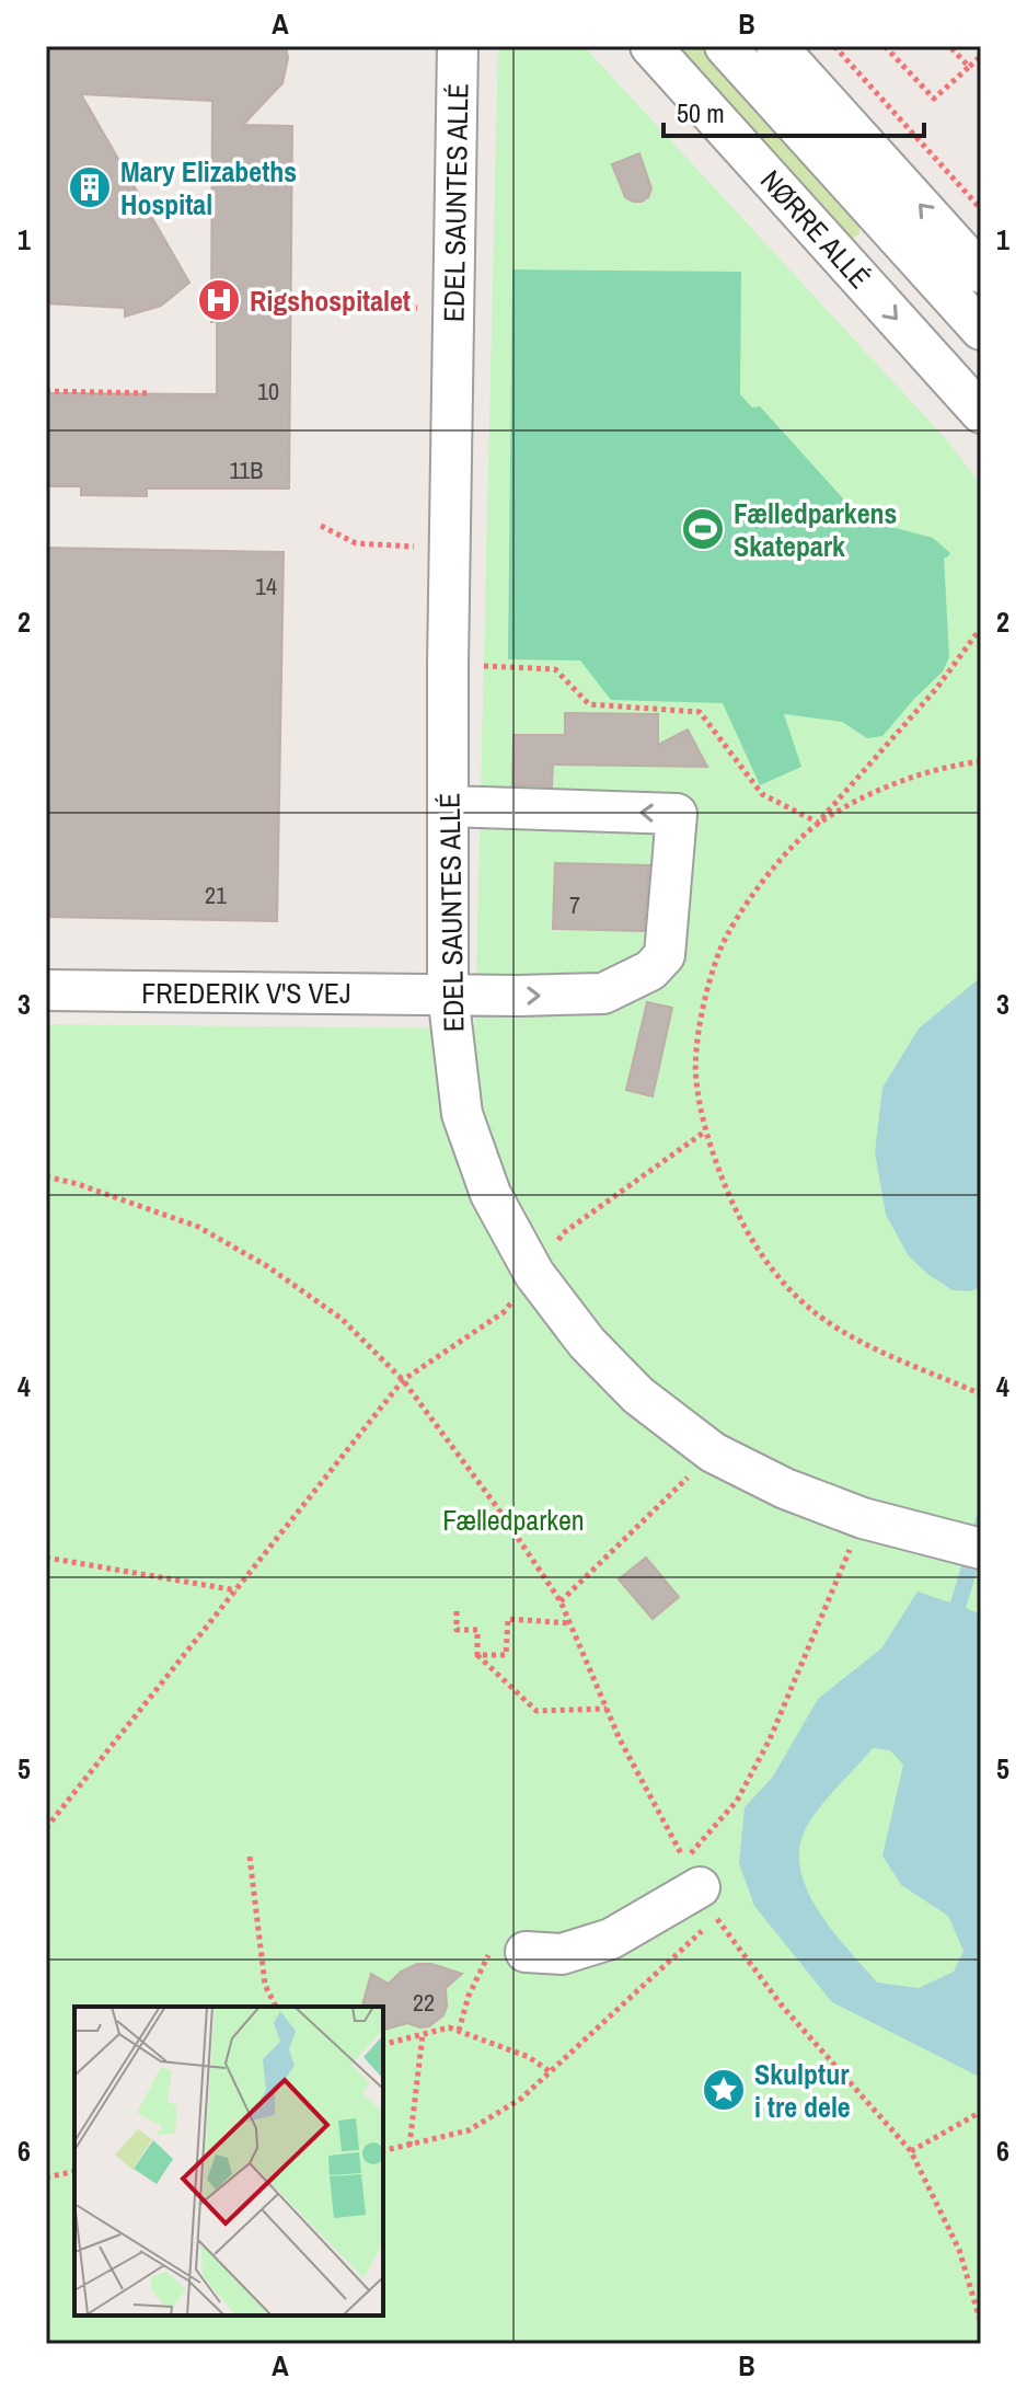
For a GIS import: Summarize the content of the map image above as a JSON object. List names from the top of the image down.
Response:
{
  "streets": {
    "street": ["EDEL SAUNTES ALLÉ", "NØRRE ALLÉ", "FREDERIK V'S VEJ"]
  },
  "crossings": [
    ["EDEL SAUNTES ALLÉ", "FREDERIK V'S VEJ"]
  ],
  "parks": ["Fælledparken"],
  "places": {
    "building": ["Mary Elizabeths Hospital"],
    "hospital": ["Rigshospitalet"],
    "sports": ["Fælledparkens Skatepark"],
    "place": ["Skulptur i tre dele"]
  },
  "house_numbers": [
    "10",
    "11B",
    "14",
    "21",
    "7",
    "22"
  ],
  "scale_bar": "50 m",
  "grid": {
    "columns": ["A", "B"],
    "rows": [
      "1",
      "2",
      "3",
      "4",
      "5",
      "6"
    ]
  }
}
